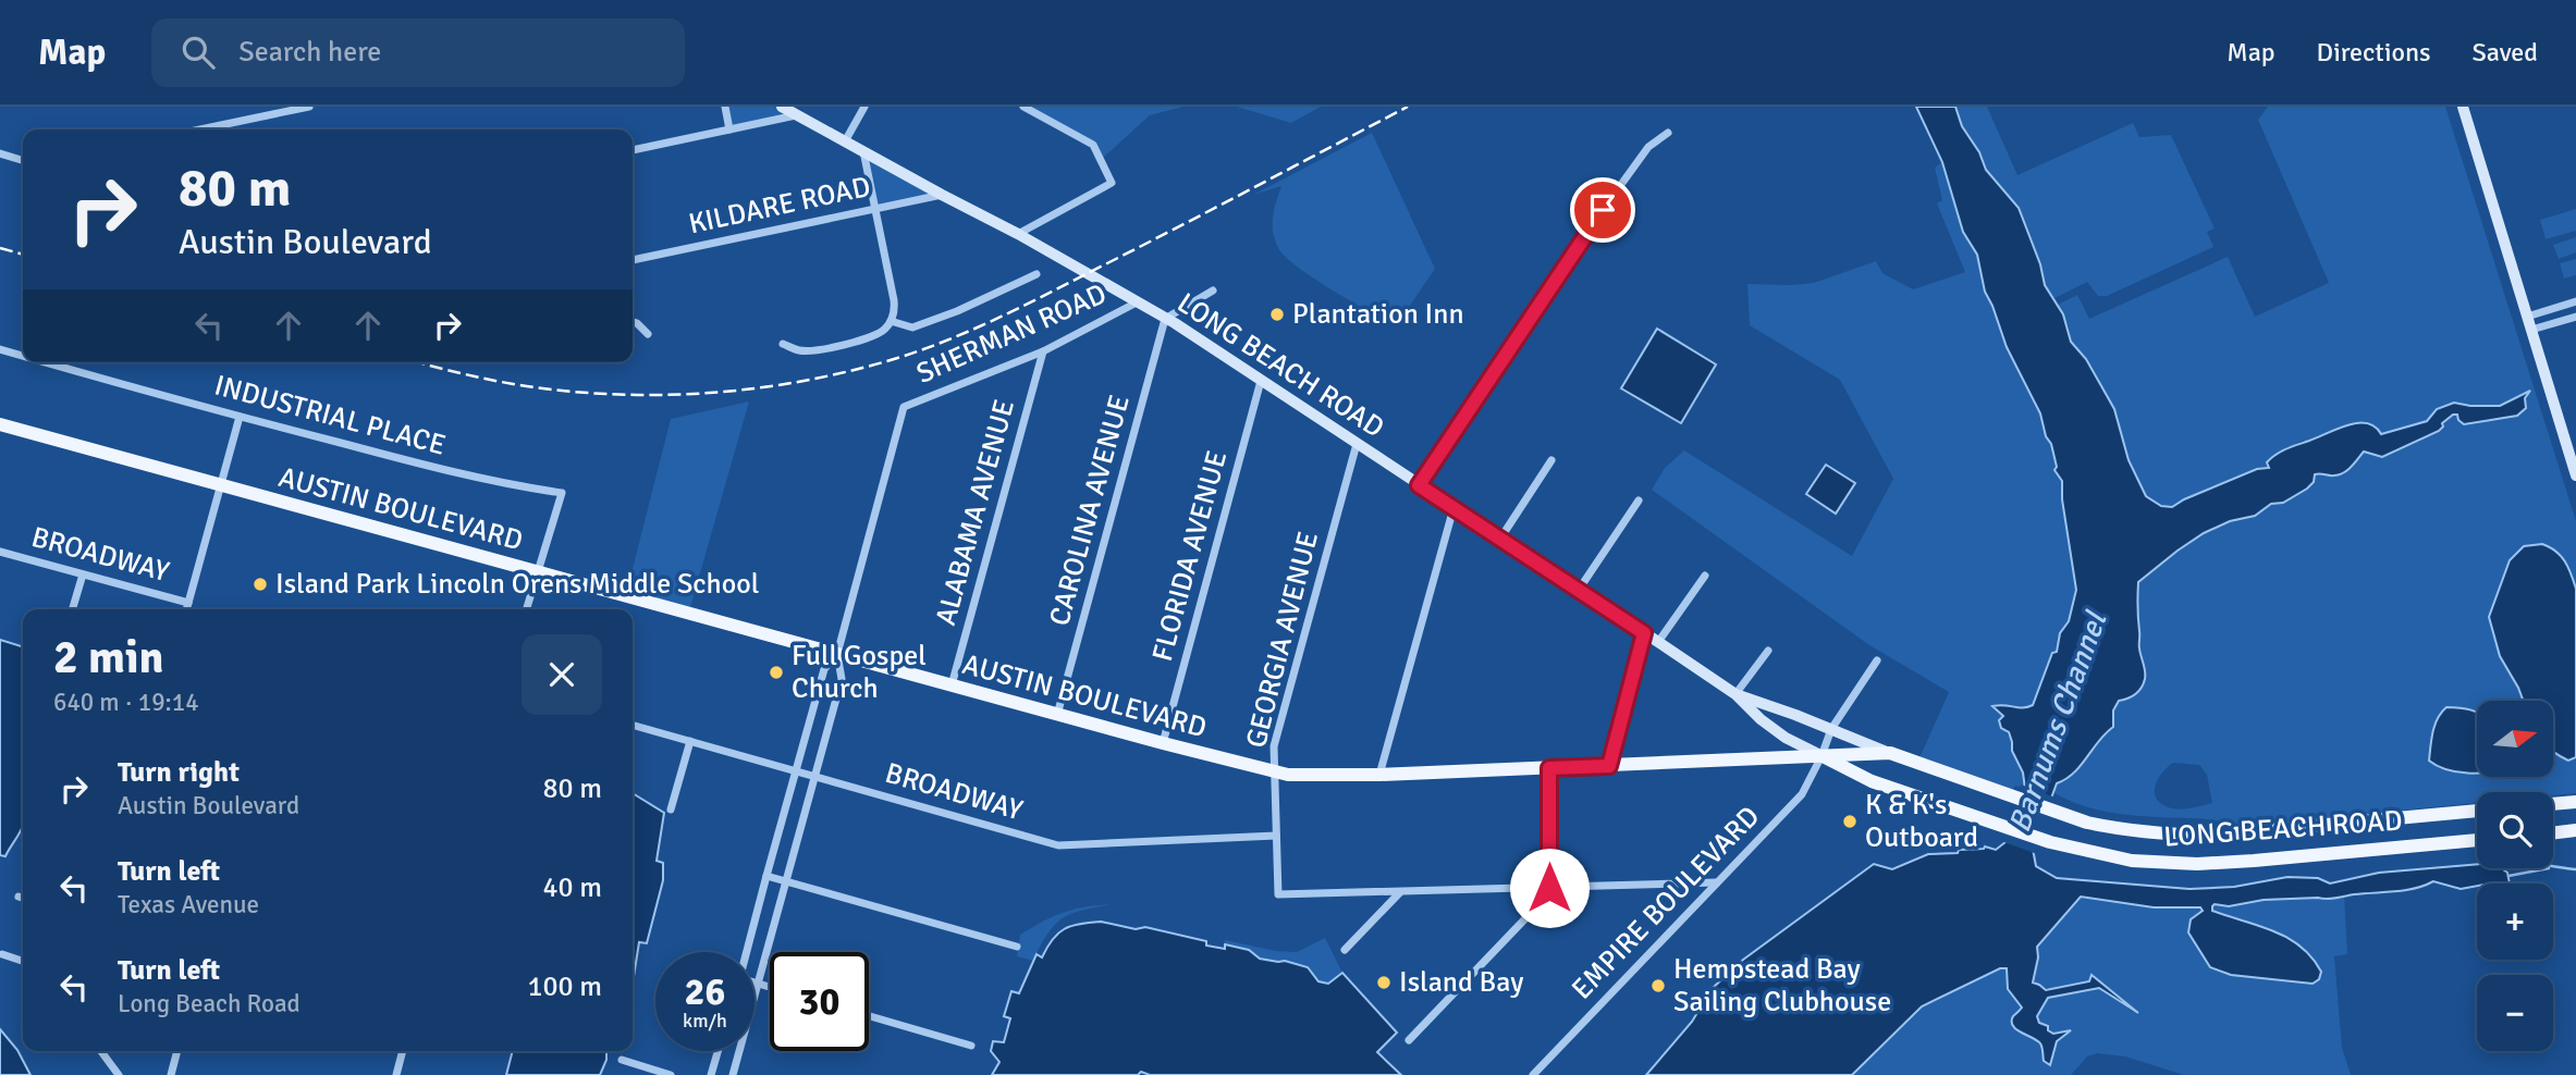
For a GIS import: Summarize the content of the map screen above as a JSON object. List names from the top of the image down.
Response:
{
  "streets": {
    "main road": ["LONG BEACH ROAD", "AUSTIN BOULEVARD"],
    "street": [
      "KILDARE ROAD",
      "SHERMAN ROAD",
      "INDUSTRIAL PLACE",
      "CAROLINA AVENUE",
      "ALABAMA AVENUE",
      "BROADWAY",
      "FLORIDA AVENUE",
      "GEORGIA AVENUE",
      "EMPIRE BOULEVARD"
    ]
  },
  "crossings": [
    ["KILDARE ROAD", "LONG BEACH ROAD"],
    ["SHERMAN ROAD", "LONG BEACH ROAD"],
    ["SHERMAN ROAD", "AUSTIN BOULEVARD"],
    ["SHERMAN ROAD", "ALABAMA AVENUE"],
    ["LONG BEACH ROAD", "AUSTIN BOULEVARD"],
    ["LONG BEACH ROAD", "CAROLINA AVENUE"],
    ["LONG BEACH ROAD", "FLORIDA AVENUE"],
    ["LONG BEACH ROAD", "GEORGIA AVENUE"],
    ["LONG BEACH ROAD", "EMPIRE BOULEVARD"],
    ["INDUSTRIAL PLACE", "AUSTIN BOULEVARD"],
    ["AUSTIN BOULEVARD", "CAROLINA AVENUE"],
    ["AUSTIN BOULEVARD", "ALABAMA AVENUE"],
    ["AUSTIN BOULEVARD", "FLORIDA AVENUE"],
    ["AUSTIN BOULEVARD", "GEORGIA AVENUE"],
    ["AUSTIN BOULEVARD", "EMPIRE BOULEVARD"],
    ["BROADWAY", "GEORGIA AVENUE"]
  ],
  "water": ["Barnums Channel"],
  "places": [
    "Plantation Inn",
    "Island Park Lincoln Orens Middle School",
    "Full Gospel Church",
    "K & K's Outboard",
    "Island Bay",
    "Hempstead Bay Sailing Clubhouse"
  ],
  "north": "right",
  "page": {
    "header": "Map",
    "search": "Search here",
    "nav": ["Map", "Directions", "Saved"],
    "turn": ["80 m", "Austin Boulevard"],
    "heading": ["2 min", "640 m · 19:14"],
    "map_buttons": ["+", "−"],
    "list": [
      {
        "name": "Turn right",
        "note": "Austin Boulevard",
        "value": "80 m"
      },
      {
        "name": "Turn left",
        "note": "Texas Avenue",
        "value": "40 m"
      },
      {
        "name": "Turn left",
        "note": "Long Beach Road",
        "value": "100 m"
      }
    ],
    "speed": "26 km/h",
    "limit": "30"
  }
}
